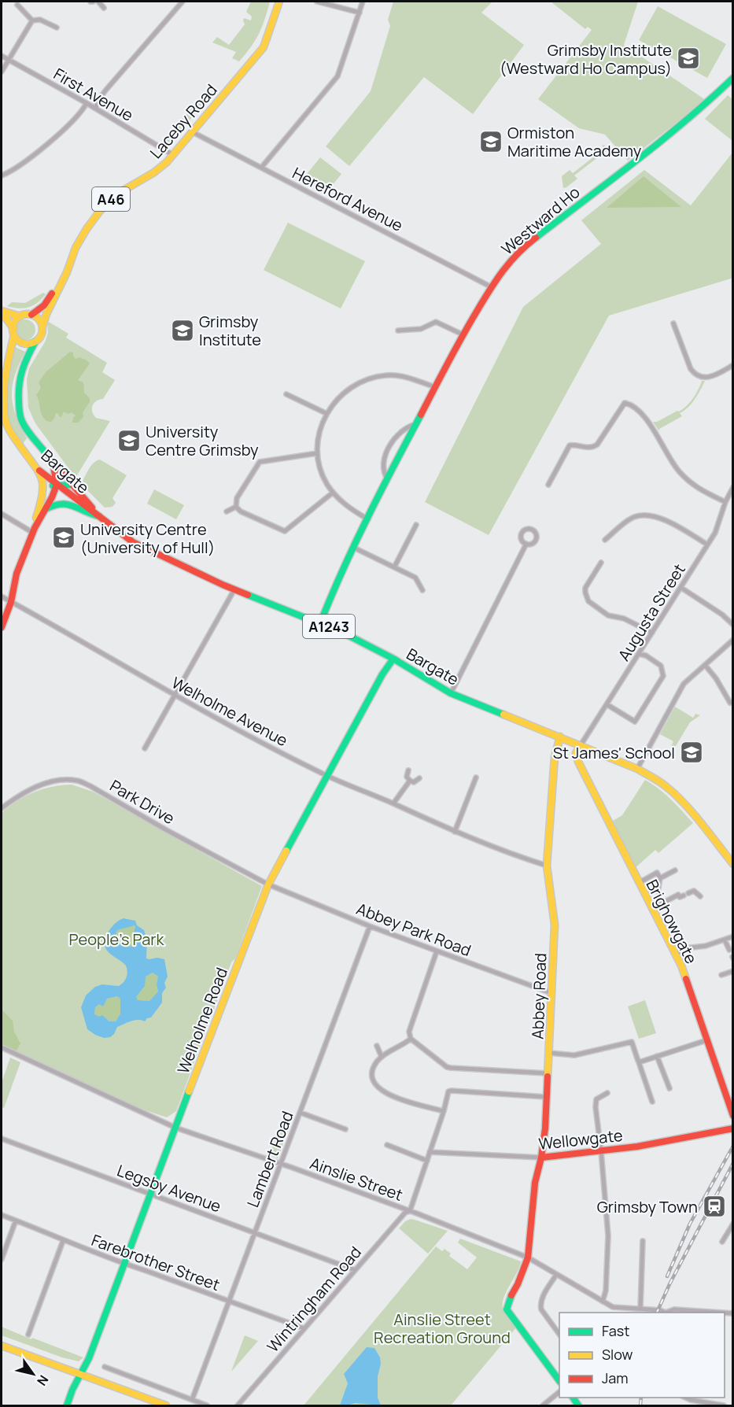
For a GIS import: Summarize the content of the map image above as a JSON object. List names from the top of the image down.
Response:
{
  "streets": {
    "main road": [
      "Laceby Road",
      "A46",
      "Westward Ho",
      "Bargate",
      "A1243",
      "Brighowgate",
      "Abbey Road",
      "Welholme Road",
      "Wellowgate"
    ],
    "street": [
      "First Avenue",
      "Hereford Avenue",
      "Augusta Street",
      "Welholme Avenue",
      "Park Drive",
      "Abbey Park Road",
      "Lambert Road",
      "Ainslie Street",
      "Legsby Avenue",
      "Farebrother Street",
      "Wintringham Road"
    ]
  },
  "crossings": [
    ["First Avenue", "Laceby Road"],
    ["Laceby Road", "A46"],
    ["Laceby Road", "Hereford Avenue"],
    ["Laceby Road", "Bargate"],
    ["A46", "Bargate"],
    ["Hereford Avenue", "Westward Ho"],
    ["Westward Ho", "Bargate"],
    ["Bargate", "Augusta Street"],
    ["Bargate", "Brighowgate"],
    ["Bargate", "Abbey Road"],
    ["Bargate", "Welholme Road"],
    ["Augusta Street", "Brighowgate"],
    ["Welholme Avenue", "Abbey Road"],
    ["Welholme Avenue", "Welholme Road"],
    ["Park Drive", "Abbey Park Road"],
    ["Park Drive", "Welholme Road"],
    ["Abbey Park Road", "Abbey Road"],
    ["Abbey Park Road", "Welholme Road"],
    ["Abbey Park Road", "Lambert Road"],
    ["Abbey Road", "Wellowgate"],
    ["Abbey Road", "Ainslie Street"],
    ["Welholme Road", "Ainslie Street"],
    ["Welholme Road", "Legsby Avenue"],
    ["Welholme Road", "Farebrother Street"],
    ["Lambert Road", "Ainslie Street"],
    ["Lambert Road", "Legsby Avenue"],
    ["Lambert Road", "Farebrother Street"],
    ["Ainslie Street", "Wintringham Road"],
    ["Legsby Avenue", "Wintringham Road"],
    ["Farebrother Street", "Wintringham Road"]
  ],
  "parks": ["People's Park", "Ainslie Street Recreation Ground"],
  "places": {
    "school or university": [
      "Grimsby Institute (Westward Ho Campus)",
      "Ormiston Maritime Academy",
      "Grimsby Institute",
      "University Centre Grimsby",
      "University Centre (University of Hull)",
      "St James' School"
    ],
    "station": ["Grimsby Town"]
  },
  "legend": ["Fast", "Slow", "Jam"],
  "north": "bottom right"
}
